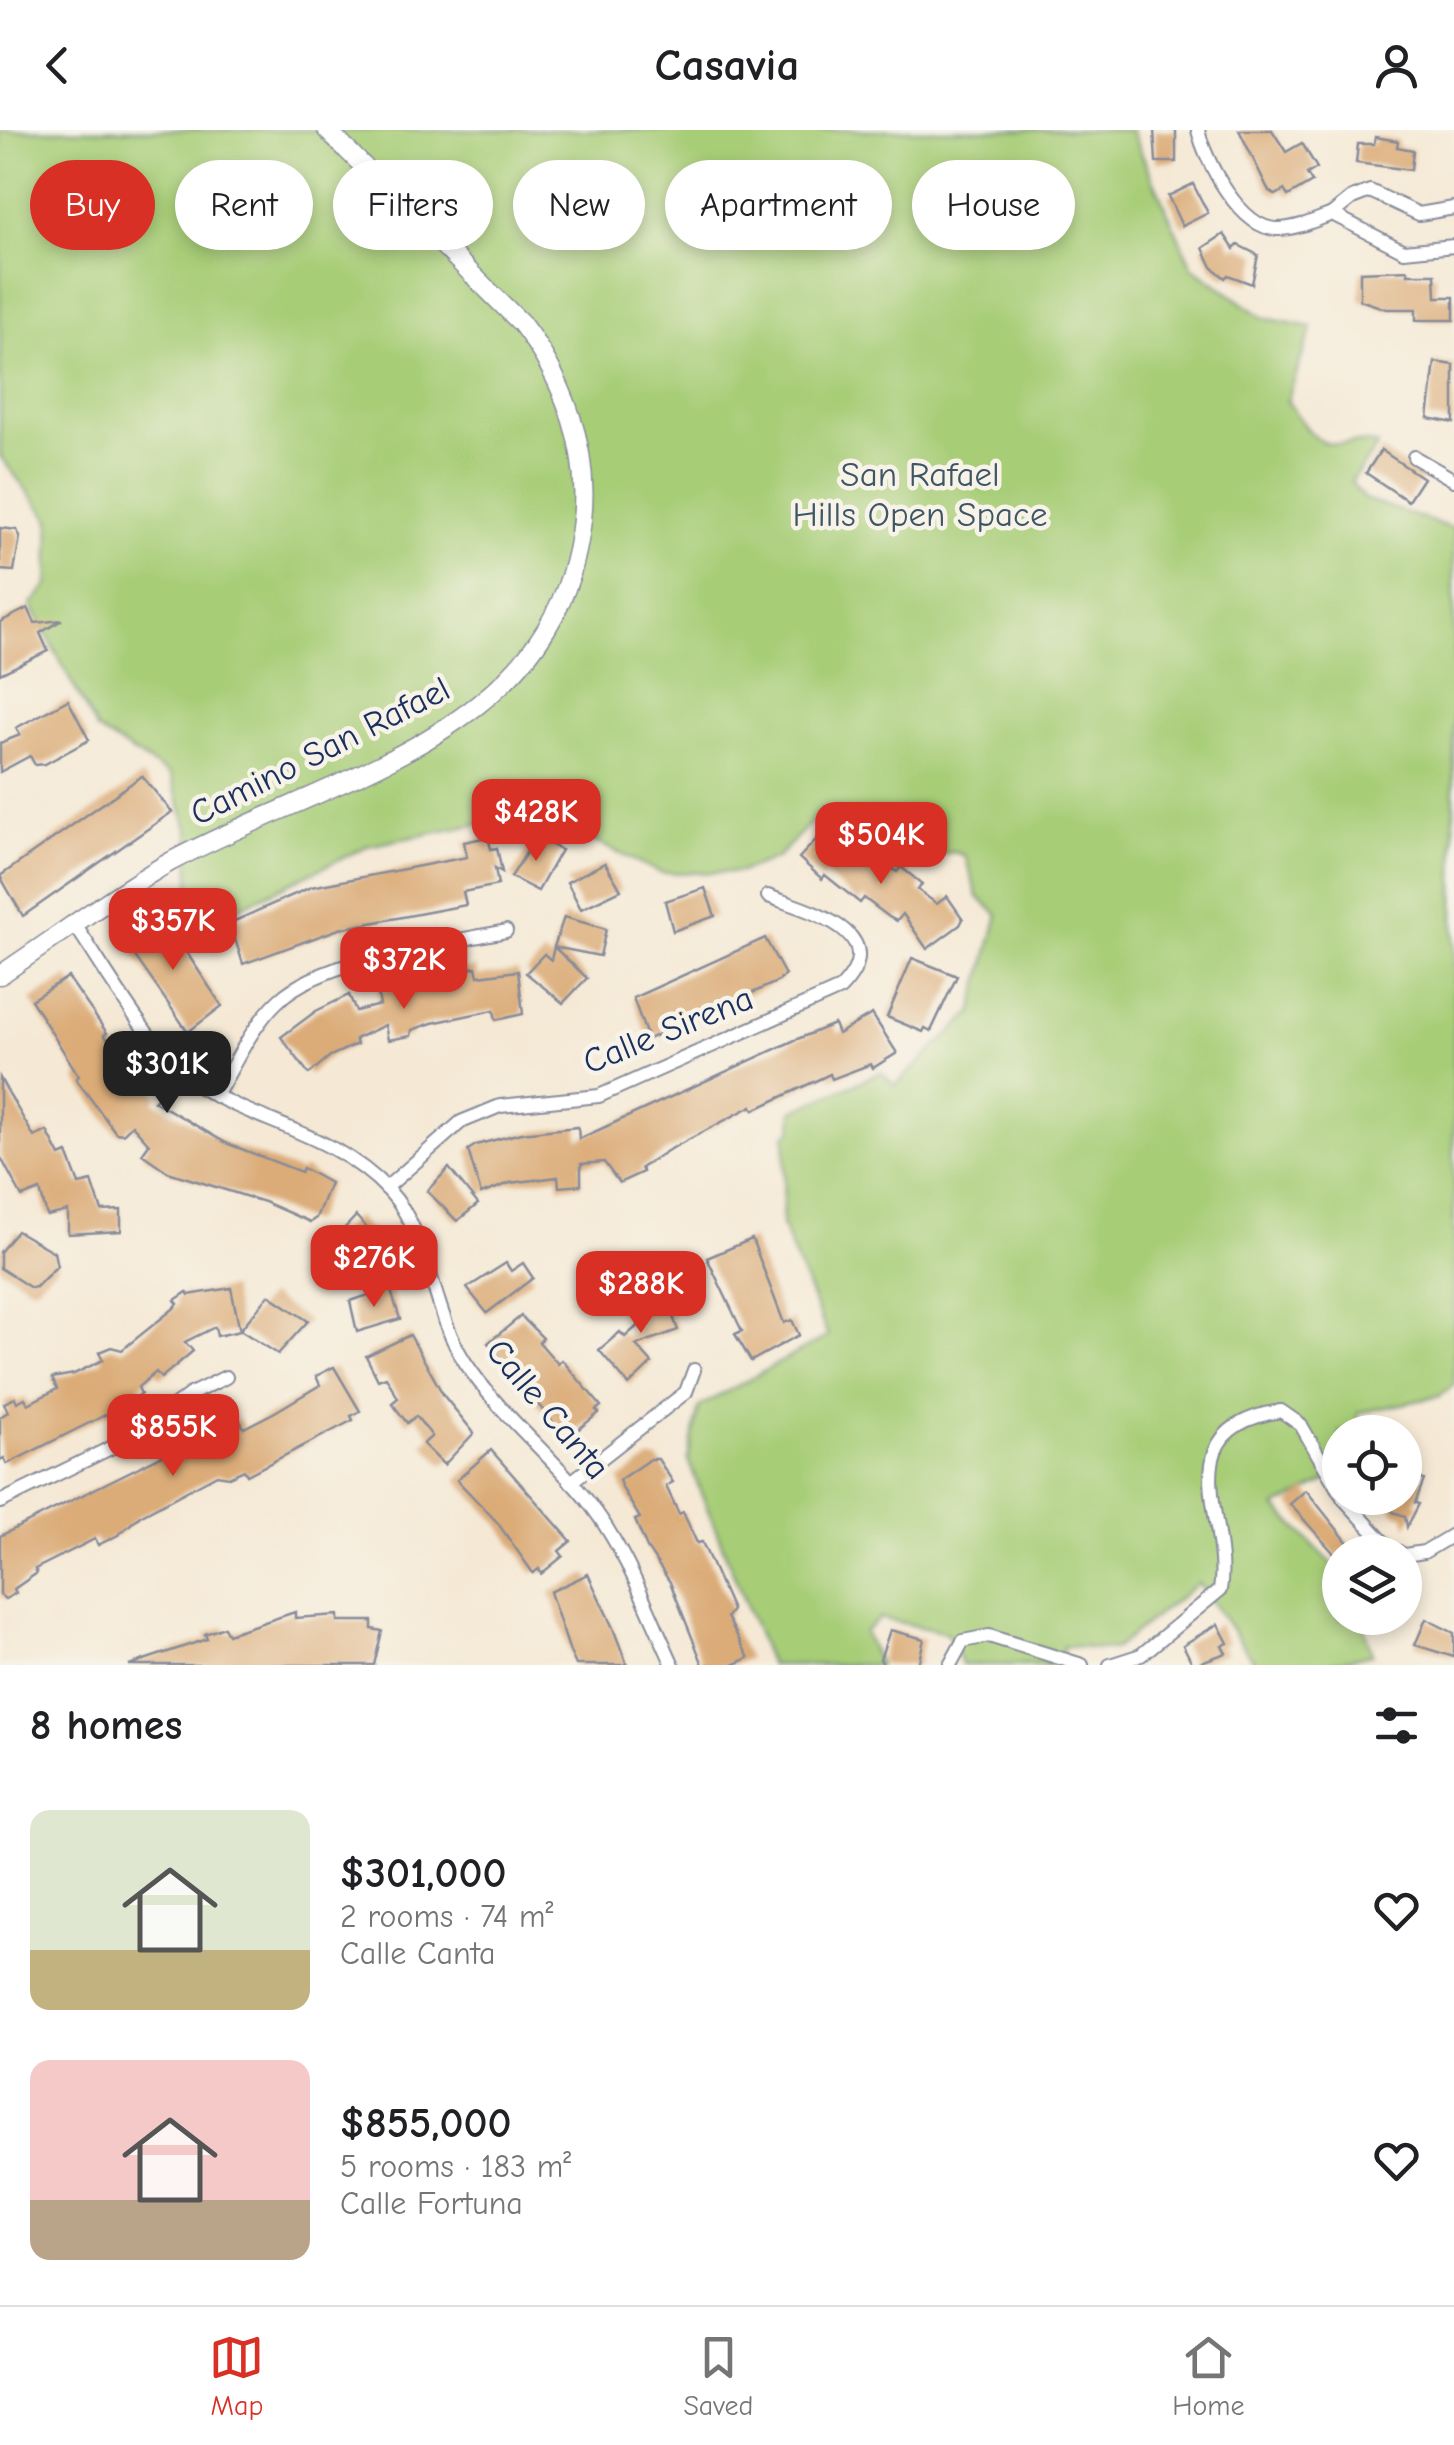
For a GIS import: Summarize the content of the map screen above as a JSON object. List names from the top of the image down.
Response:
{
  "streets": {
    "street": ["Camino San Rafael", "Calle Sirena", "Calle Canta"]
  },
  "crossings": [
    ["Camino San Rafael", "Calle Canta"],
    ["Calle Sirena", "Calle Canta"]
  ],
  "parks": ["San Rafael Hills Open Space"],
  "page": {
    "header": "Casavia",
    "chip": [
      "Buy",
      "Rent",
      "Filters",
      "New",
      "Apartment",
      "House"
    ],
    "price": [
      "$428K",
      "$504K",
      "$357K",
      "$372K",
      "$301K",
      "$276K",
      "$288K",
      "$855K"
    ],
    "heading": "8 homes",
    "list": [
      {
        "name": "$301,000",
        "note": "2 rooms · 74 m² · Calle Canta"
      },
      {
        "name": "$855,000",
        "note": "5 rooms · 183 m² · Calle Fortuna"
      }
    ],
    "tabs": ["Map", "Saved", "Home"]
  }
}
